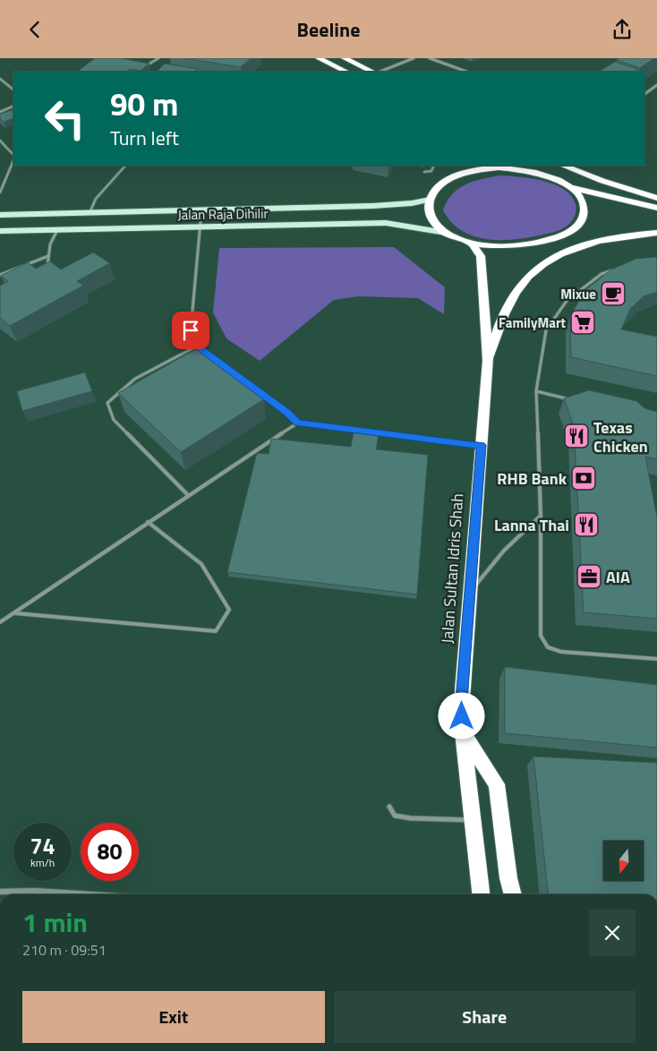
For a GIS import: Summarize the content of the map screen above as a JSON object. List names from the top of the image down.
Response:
{
  "streets": {
    "highway": ["Jalan Sultan Idris Shah"],
    "main road": ["Jalan Raja Dihilir"]
  },
  "places": {
    "cafe": ["Mixue"],
    "supermarket": ["FamilyMart"],
    "restaurant": ["Texas Chicken", "Lanna Thai"],
    "bank": ["RHB Bank"],
    "office": ["AIA"]
  },
  "north": "bottom",
  "page": {
    "header": "Beeline",
    "turn": ["90 m", "Turn left"],
    "speed": "74 km/h",
    "limit": "80",
    "heading": ["1 min", "210 m · 09:51"],
    "buttons": ["Exit", "Share"]
  }
}
